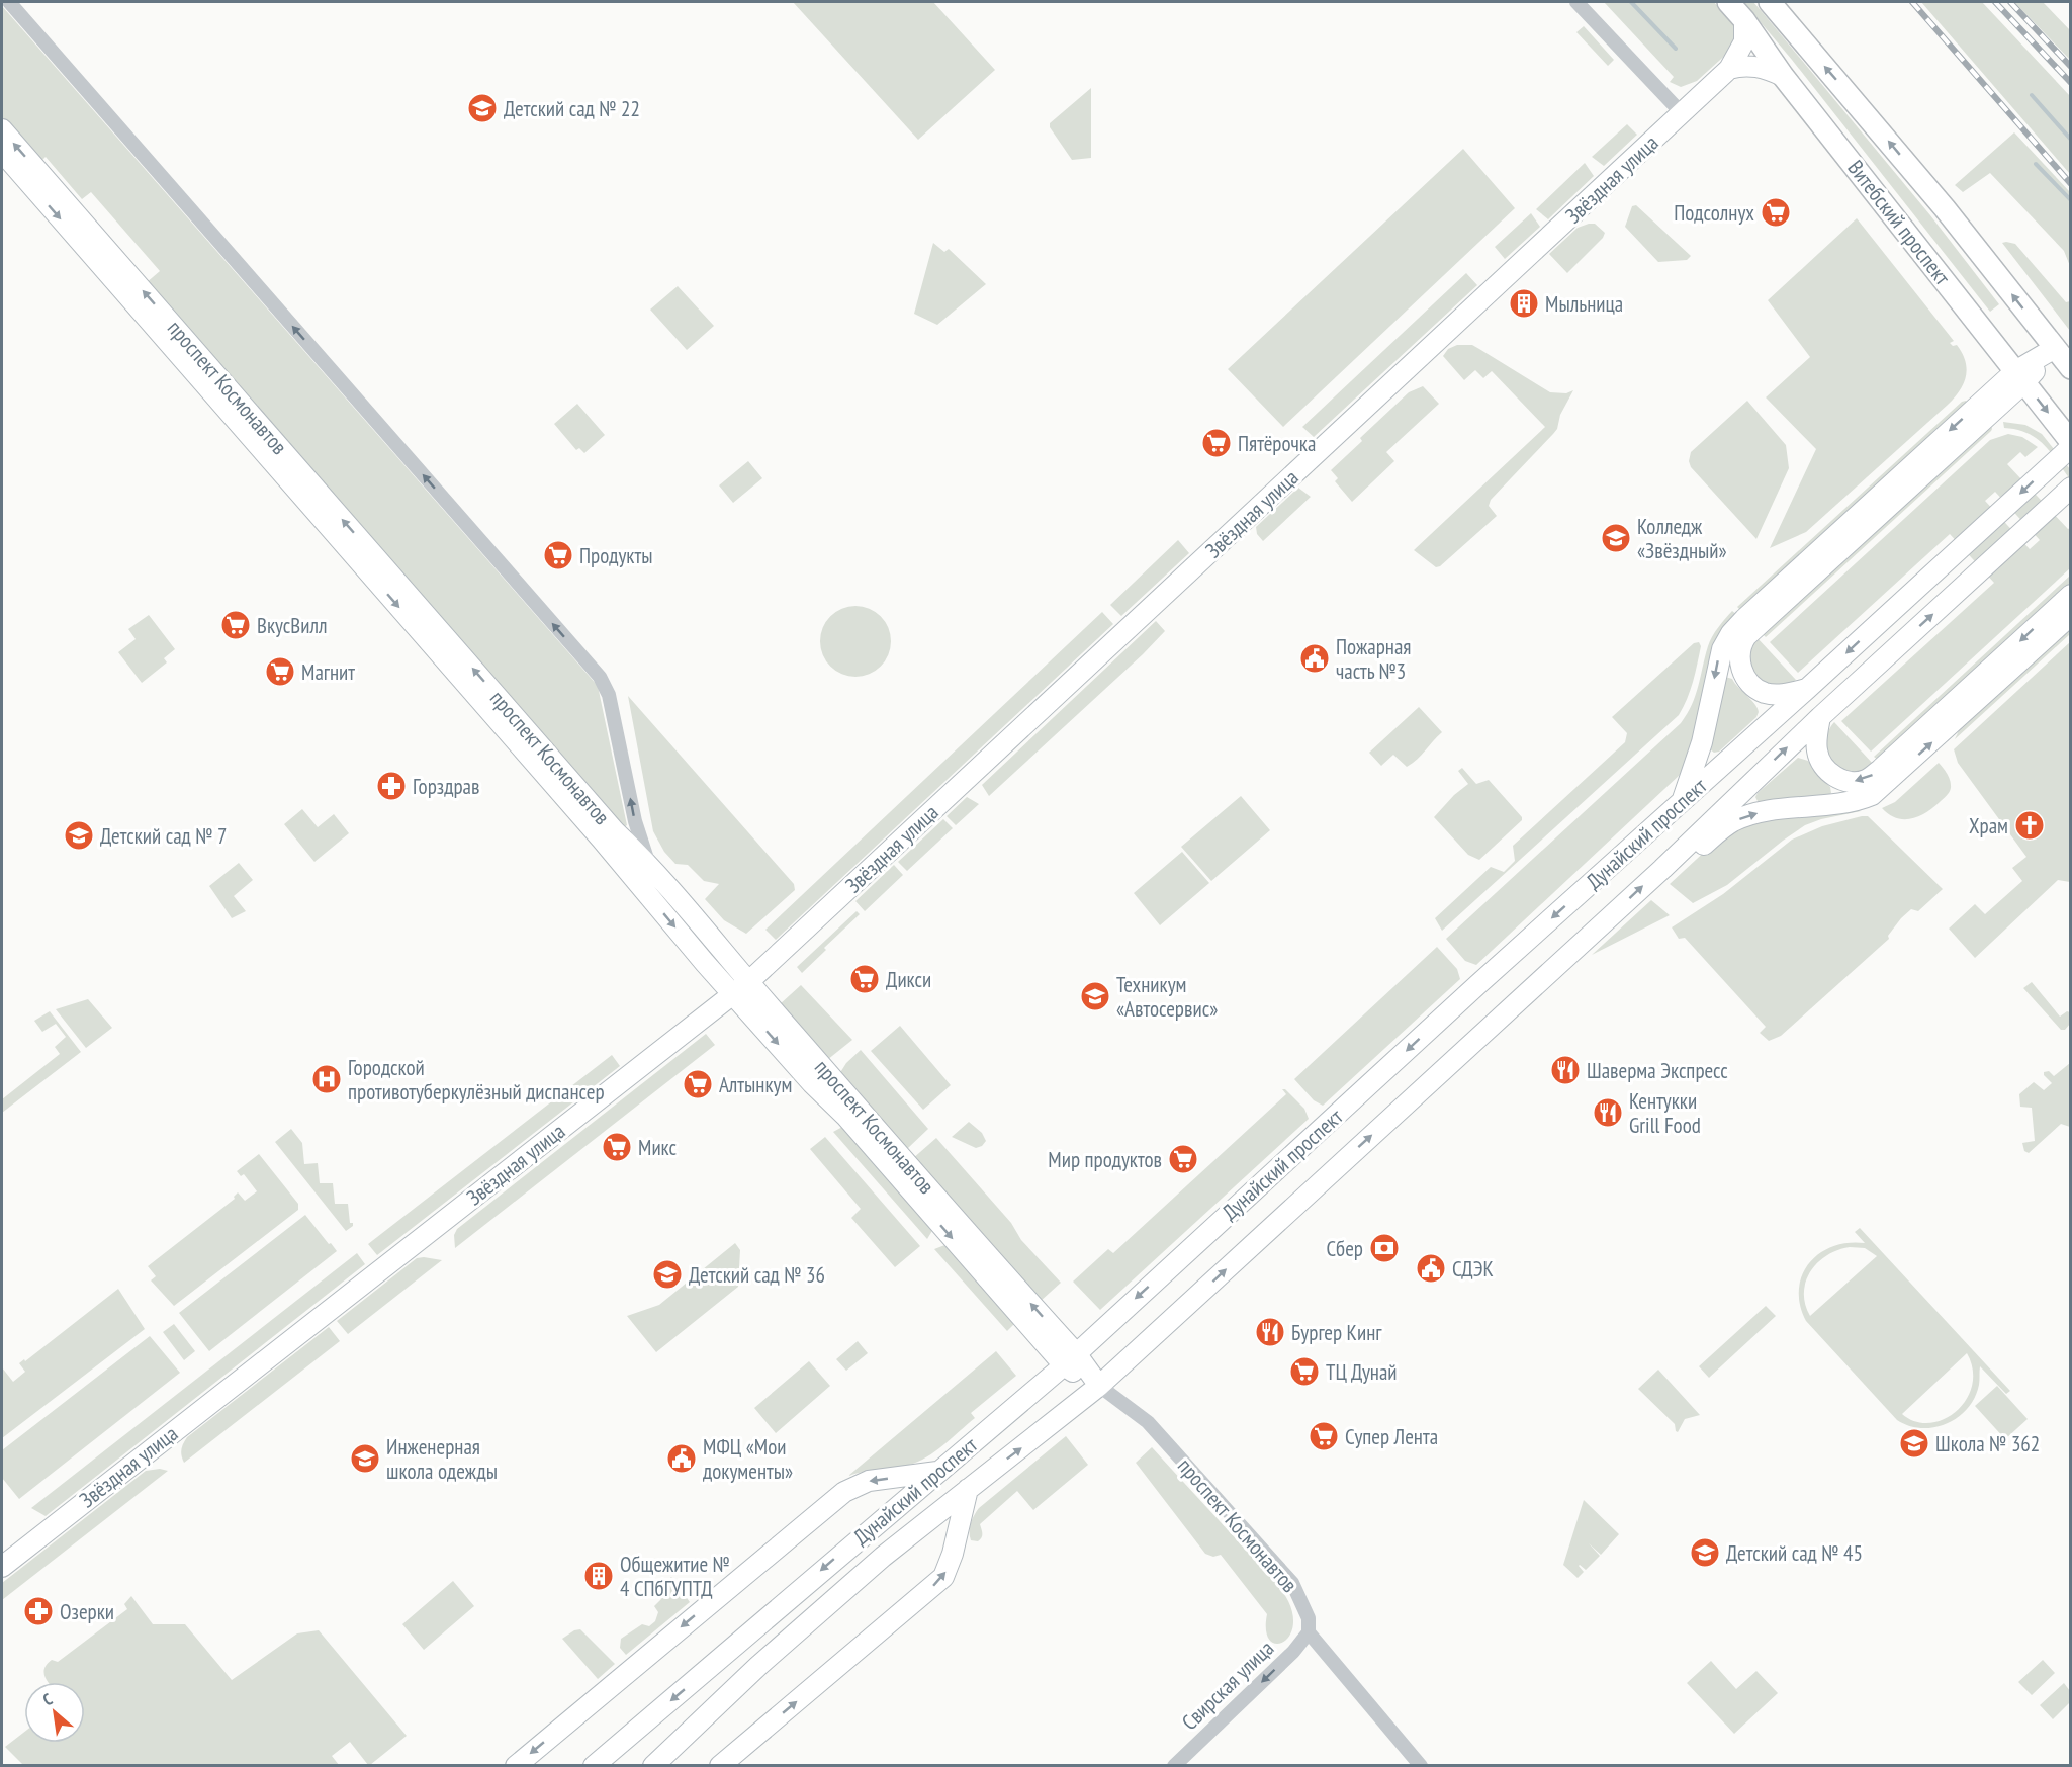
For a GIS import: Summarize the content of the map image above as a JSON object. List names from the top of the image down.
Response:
{
  "streets": {
    "main road": [
      "Звёздная улица",
      "Витебский проспект",
      "проспект Космонавтов",
      "Дунайский проспект"
    ],
    "street": ["Свирская улица"]
  },
  "crossings": [
    ["Звёздная улица", "Витебский проспект"],
    ["Звёздная улица", "проспект Космонавтов"],
    ["проспект Космонавтов", "Дунайский проспект"],
    ["проспект Космонавтов", "Свирская улица"]
  ],
  "one_way": ["Свирская улица"],
  "places": {
    "school or university": [
      "Детский сад № 22",
      "Колледж «Звёздный»",
      "Детский сад № 7",
      "Техникум «Автосервис»",
      "Детский сад № 36",
      "Школа № 362",
      "Инженерная школа одежды",
      "Детский сад № 45"
    ],
    "supermarket": [
      "Подсолнух",
      "Пятёрочка",
      "Продукты",
      "ВкусВилл",
      "Магнит",
      "Дикси",
      "Алтынкум",
      "Микс",
      "Мир продуктов",
      "ТЦ Дунай",
      "Супер Лента"
    ],
    "building": ["Мыльница", "Общежитие № 4 СПбГУПТД"],
    "public building": ["Пожарная часть №3", "СДЭК", "МФЦ «Мои документы»"],
    "pharmacy": ["Горздрав", "Озерки"],
    "church": ["Храм"],
    "restaurant": ["Шаверма Экспресс", "Кентукки Grill Food", "Бургер Кинг"],
    "hospital": ["Городской противотуберкулёзный диспансер"],
    "bank": ["Сбер"]
  },
  "north": "top left"
}
